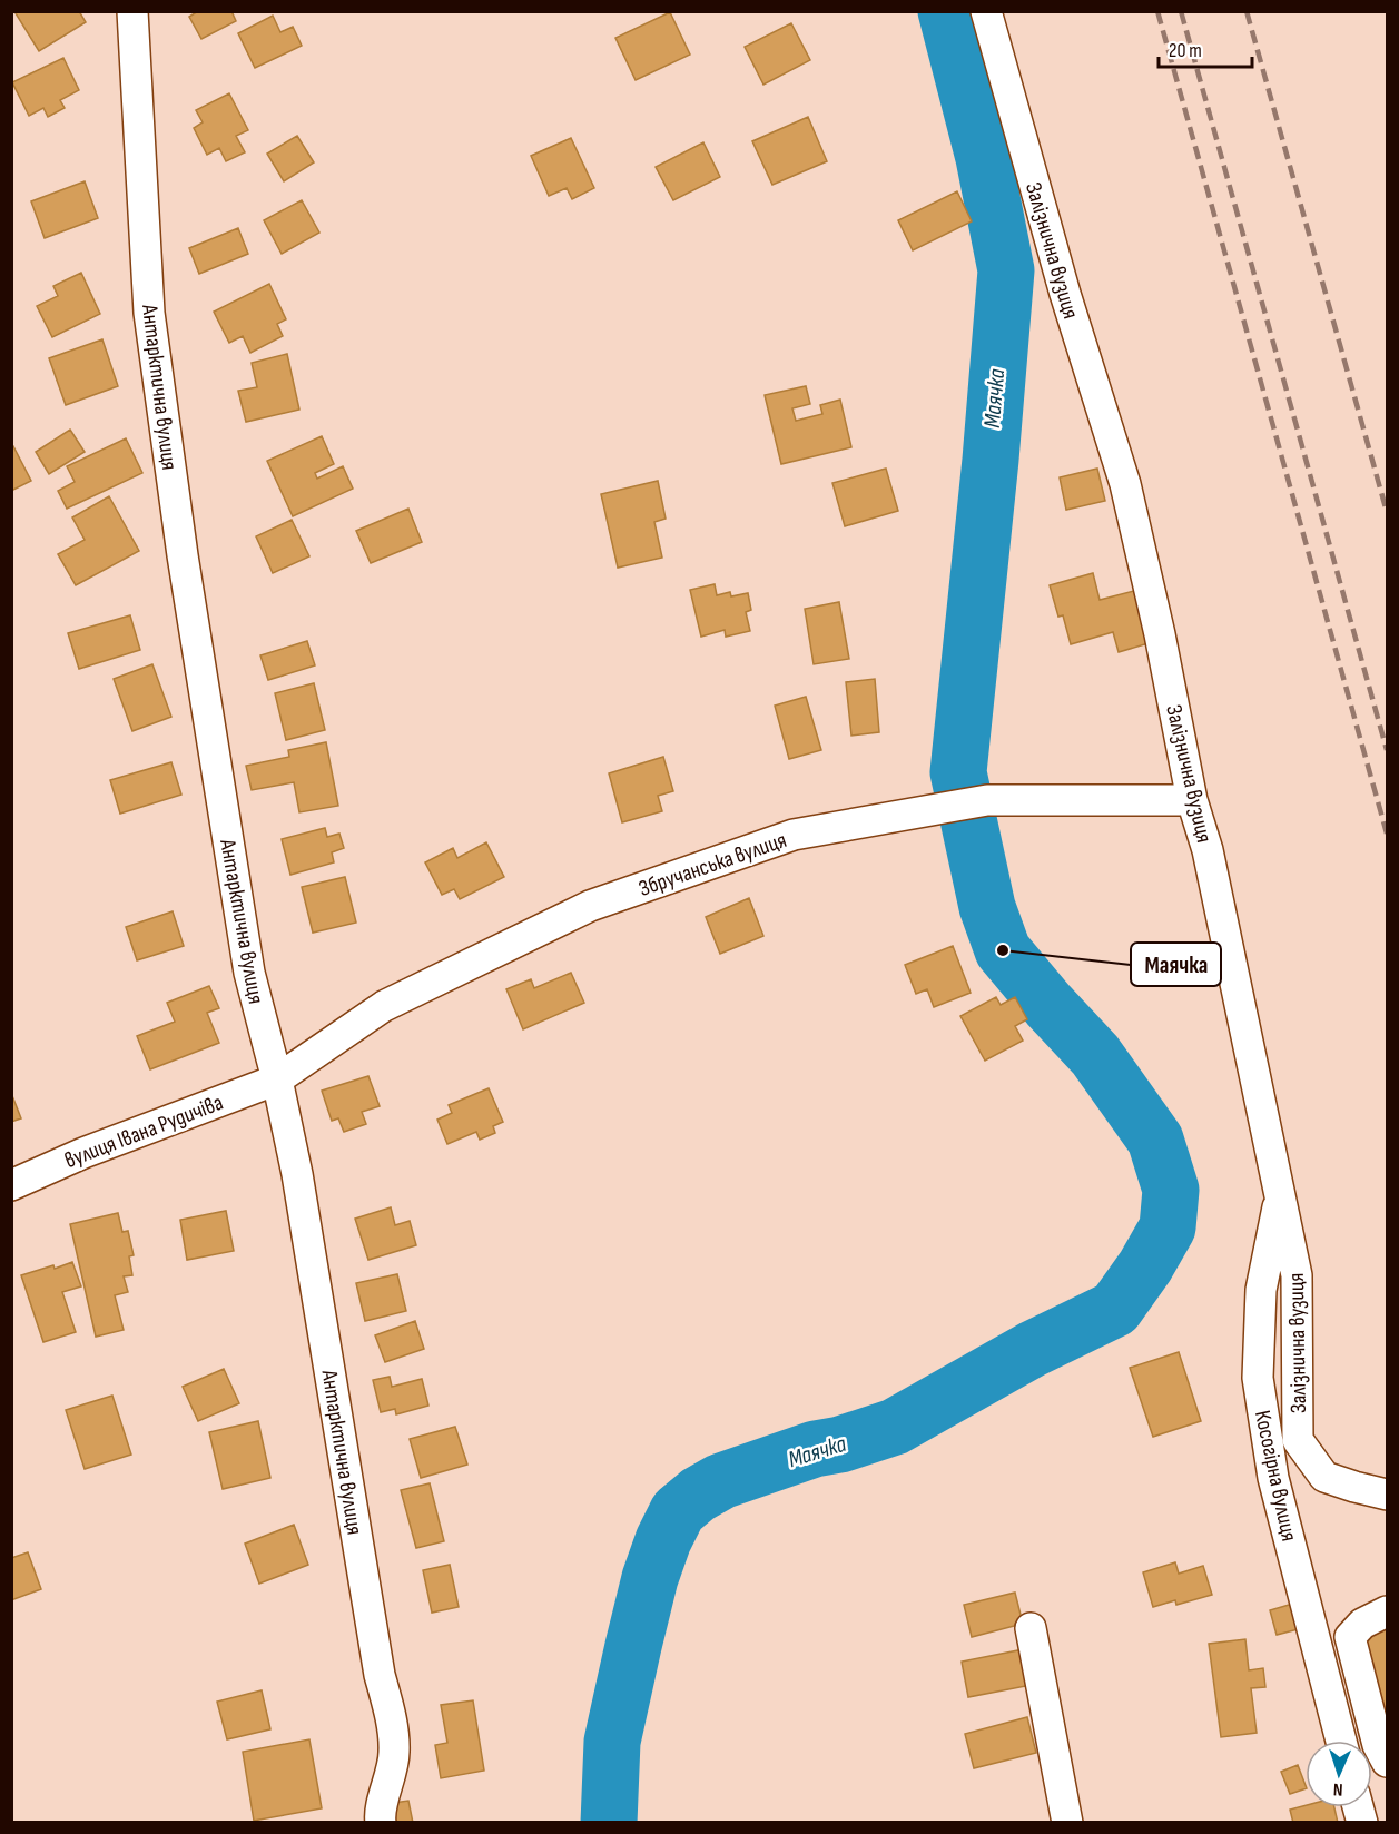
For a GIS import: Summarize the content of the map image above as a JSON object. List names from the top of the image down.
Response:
{
  "streets": {
    "street": [
      "Залізнична вузиця",
      "Антарктична вулиця",
      "Збручанська вулиця",
      "вулиця Івана Рудичіва",
      "Косогірна вулиця"
    ]
  },
  "crossings": [
    ["Залізнична вузиця", "Збручанська вулиця"],
    ["Залізнична вузиця", "Косогірна вулиця"],
    ["Антарктична вулиця", "Збручанська вулиця"],
    ["Антарктична вулиця", "вулиця Івана Рудичіва"],
    ["Збручанська вулиця", "вулиця Івана Рудичіва"]
  ],
  "water": ["Маячка"],
  "places": ["Маячка"],
  "scale_bar": "20 m",
  "north": "bottom"
}
